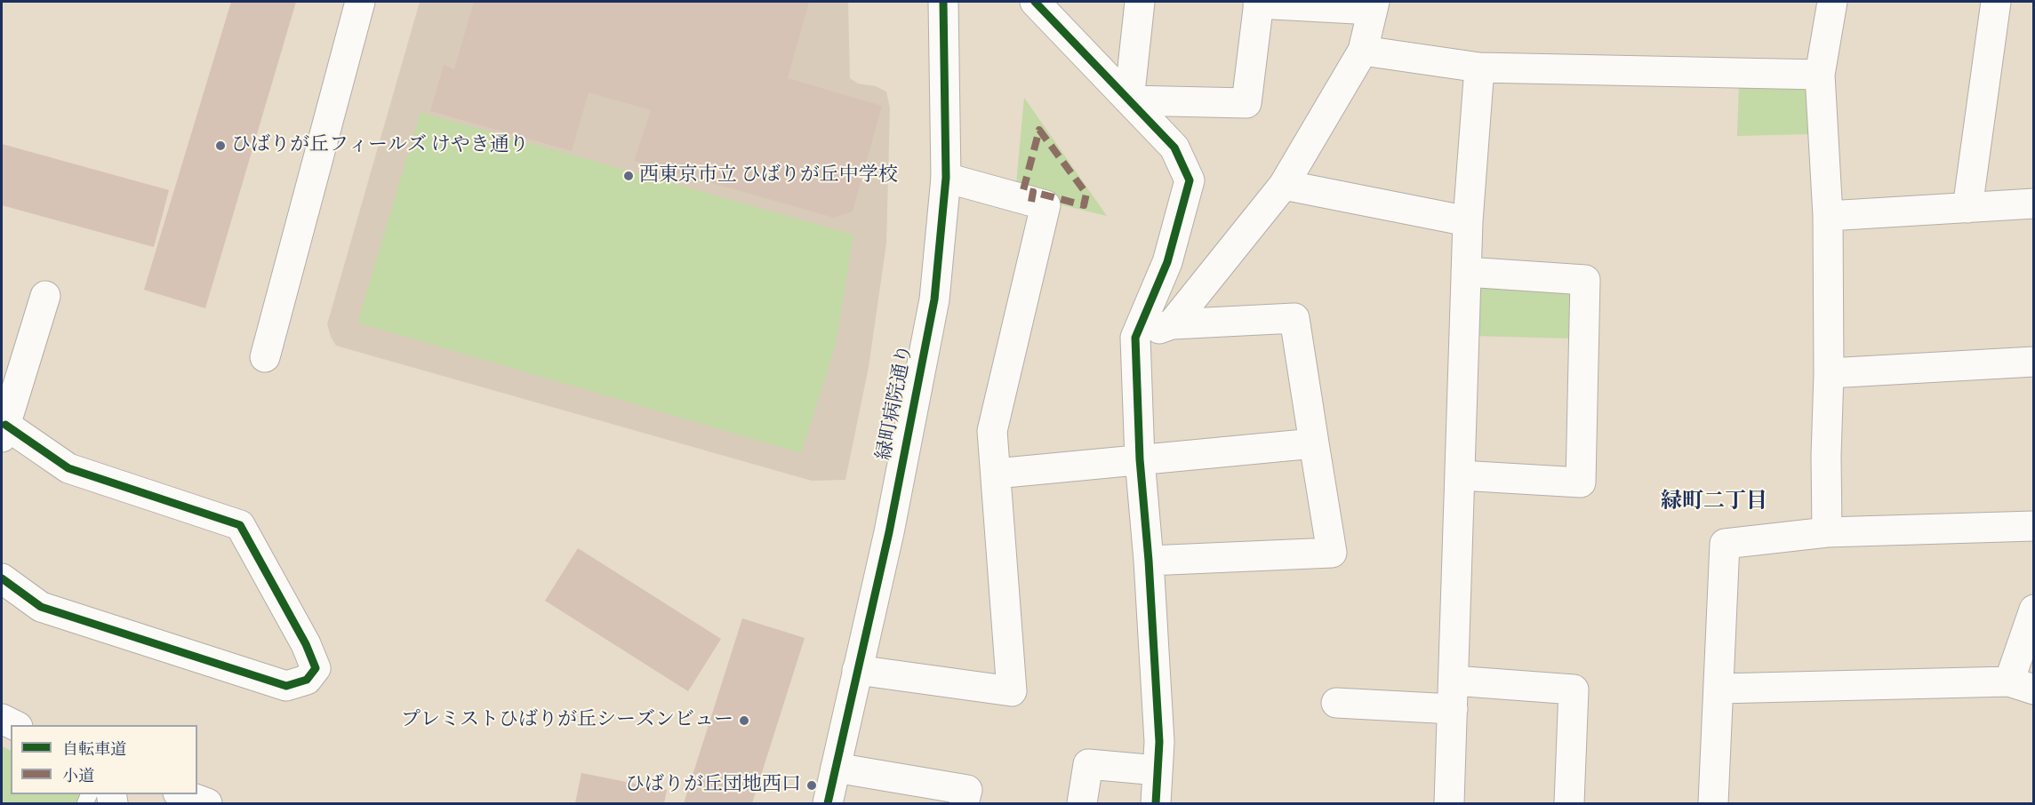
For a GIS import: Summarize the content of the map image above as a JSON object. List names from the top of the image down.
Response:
{
  "streets": {
    "street": ["緑町病院通り"]
  },
  "districts": ["緑町二丁目"],
  "places": [
    "ひばりが丘フィールズ けやき通り",
    "西東京市立 ひばりが丘中学校",
    "プレミストひばりが丘シーズンビュー",
    "ひばりが丘団地西口"
  ],
  "legend": ["自転車道", "小道"]
}
